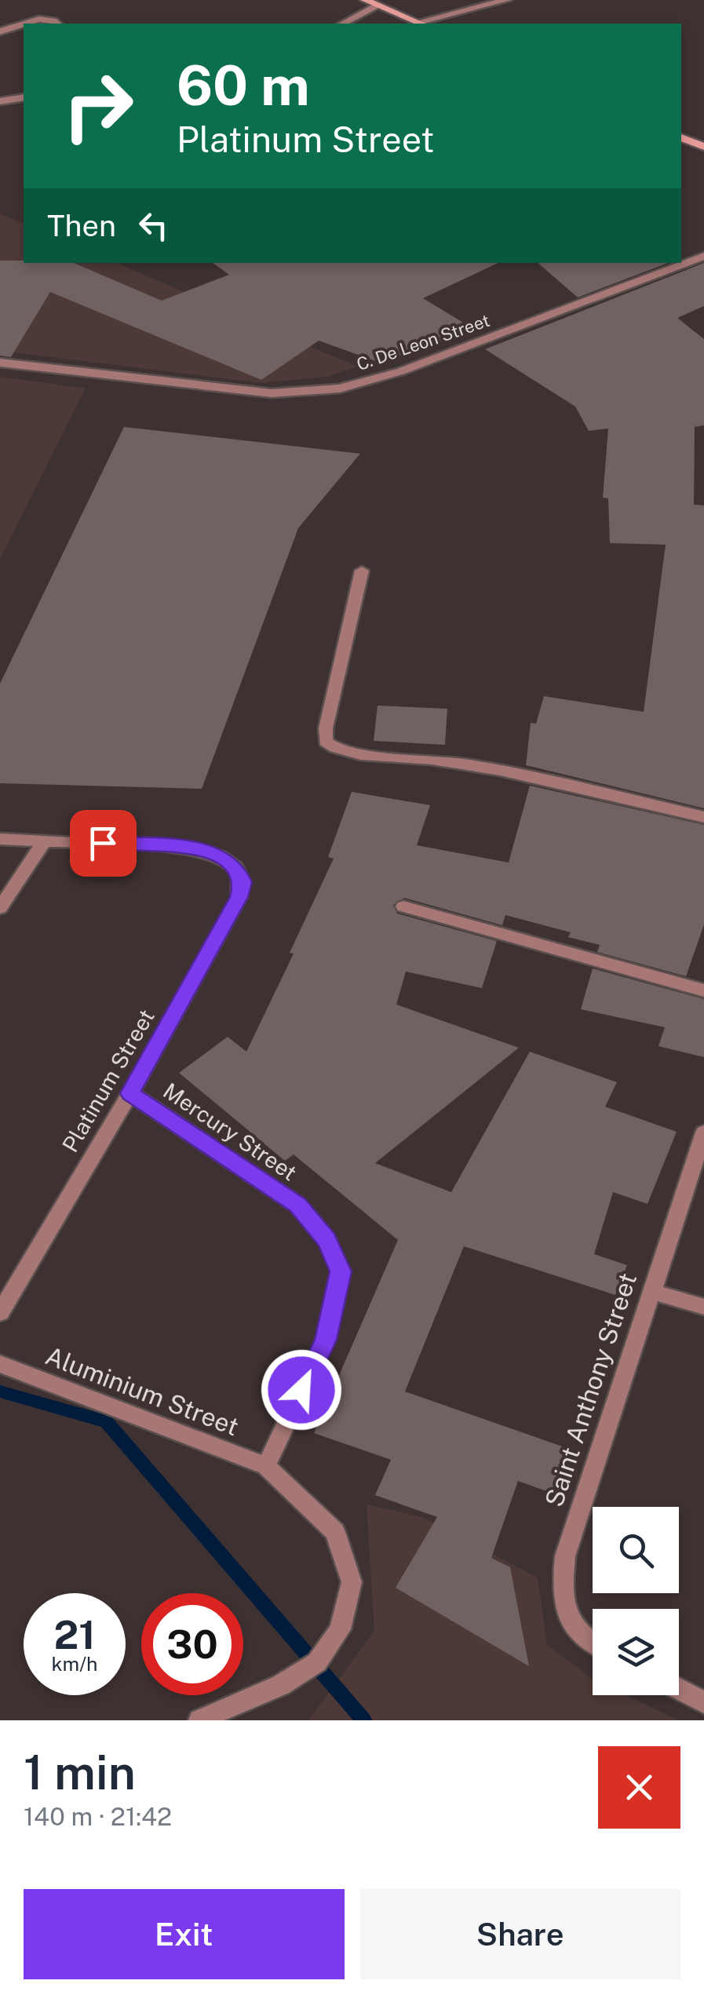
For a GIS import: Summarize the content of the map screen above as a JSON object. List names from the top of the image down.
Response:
{
  "streets": {
    "street": [
      "C. De Leon Street",
      "Platinum Street",
      "Mercury Street",
      "Saint Anthony Street",
      "Aluminium Street"
    ]
  },
  "crossings": [
    ["Platinum Street", "Mercury Street"],
    ["Mercury Street", "Aluminium Street"]
  ],
  "page": {
    "turn": ["60 m", "Platinum Street"],
    "then": "Then",
    "speed": "21 km/h",
    "limit": "30",
    "heading": ["1 min", "140 m · 21:42"],
    "buttons": ["Exit", "Share"]
  }
}
